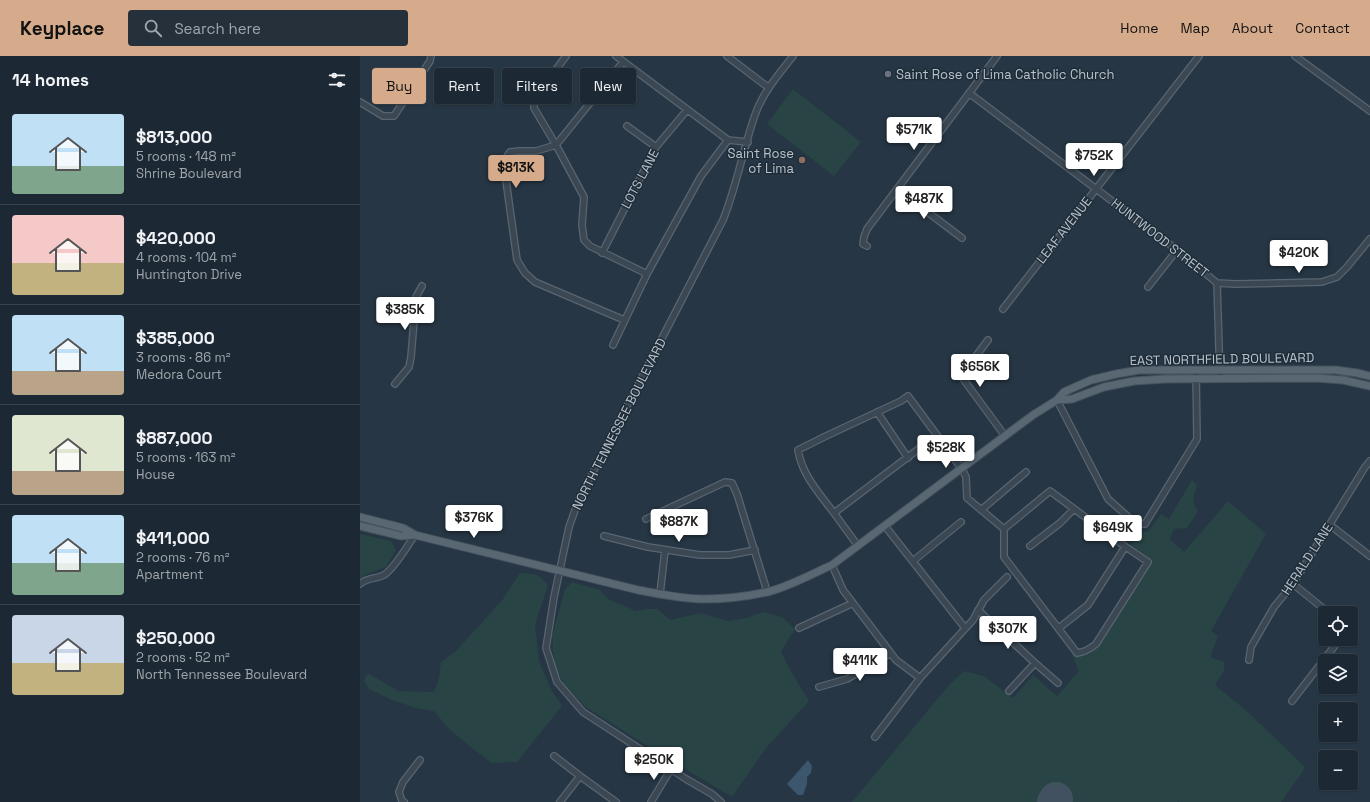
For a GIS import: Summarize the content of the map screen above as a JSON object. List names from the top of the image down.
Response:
{
  "streets": {
    "main road": ["EAST NORTHFIELD BOULEVARD"],
    "street": [
      "LOTS LANE",
      "LEAF AVENUE",
      "HUNTWOOD STREET",
      "NORTH TENNESSEE BOULEVARD",
      "HERALD LANE"
    ]
  },
  "crossings": [
    ["LEAF AVENUE", "HUNTWOOD STREET"],
    ["HUNTWOOD STREET", "EAST NORTHFIELD BOULEVARD"],
    ["EAST NORTHFIELD BOULEVARD", "NORTH TENNESSEE BOULEVARD"]
  ],
  "places": ["Saint Rose of Lima Catholic Church", "Saint Rose of Lima"],
  "page": {
    "header": "Keyplace",
    "search": "Search here",
    "nav": [
      "Home",
      "Map",
      "About",
      "Contact"
    ],
    "heading": "14 homes",
    "chip": [
      "Buy",
      "Rent",
      "Filters",
      "New"
    ],
    "list": [
      {
        "name": "$813,000",
        "note": "5 rooms · 148 m² · Shrine Boulevard"
      },
      {
        "name": "$420,000",
        "note": "4 rooms · 104 m² · Huntington Drive"
      },
      {
        "name": "$385,000",
        "note": "3 rooms · 86 m² · Medora Court"
      },
      {
        "name": "$887,000",
        "note": "5 rooms · 163 m² · House"
      },
      {
        "name": "$411,000",
        "note": "2 rooms · 76 m² · Apartment"
      },
      {
        "name": "$250,000",
        "note": "2 rooms · 52 m² · North Tennessee Boulevard"
      }
    ],
    "price": [
      "$571K",
      "$752K",
      "$813K",
      "$487K",
      "$420K",
      "$385K",
      "$656K",
      "$528K",
      "$376K",
      "$887K",
      "$649K",
      "$307K",
      "$411K",
      "$250K"
    ],
    "map_buttons": ["+", "−"]
  }
}
